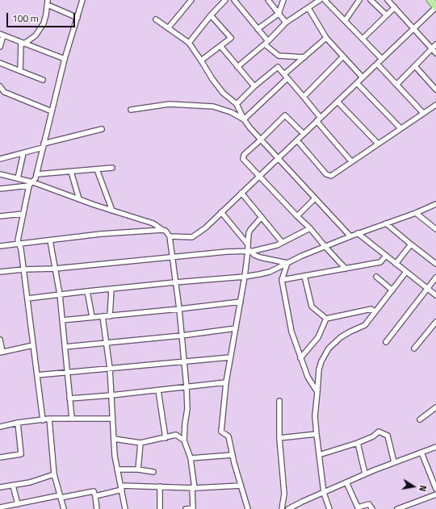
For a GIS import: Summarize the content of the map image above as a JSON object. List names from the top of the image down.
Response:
{
  "scale_bar": "100 m",
  "north": "right"
}
